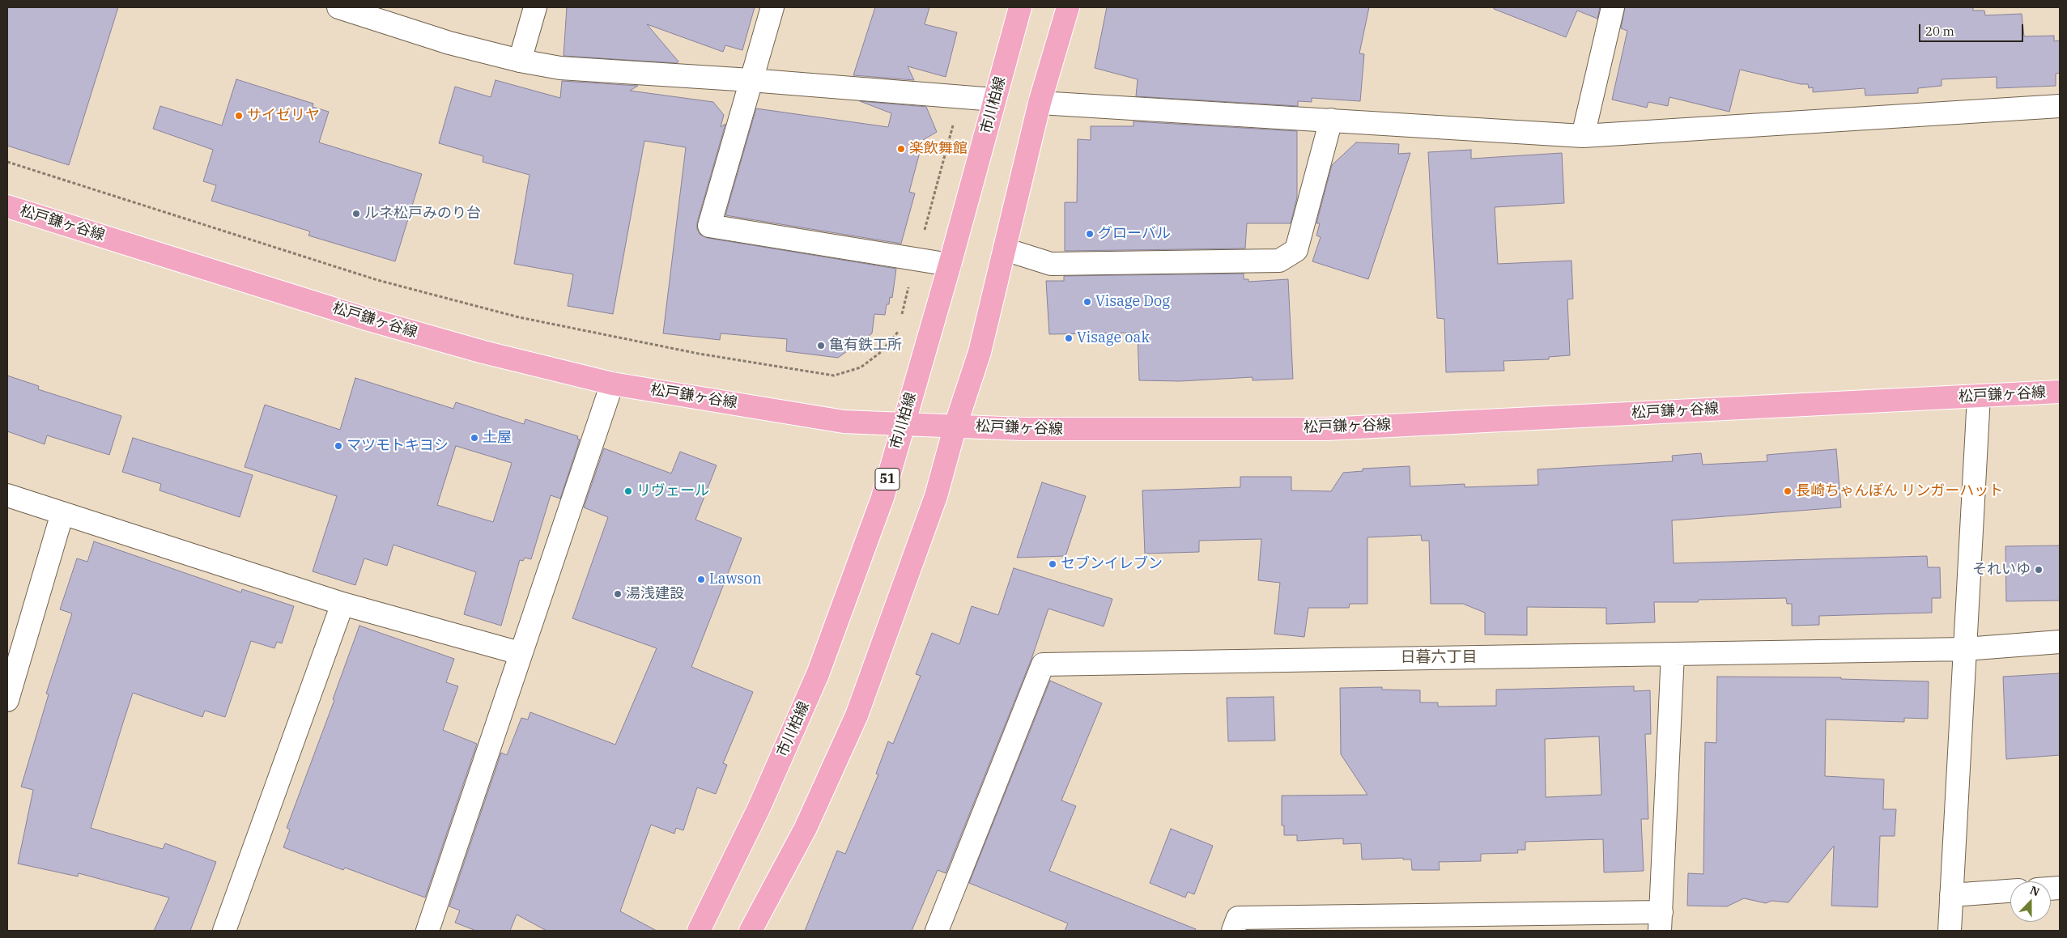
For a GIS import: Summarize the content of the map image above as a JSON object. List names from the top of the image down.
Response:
{
  "streets": {
    "main road": ["市川柏線", "松戸鎌ヶ谷線", "51"]
  },
  "crossings": [
    ["市川柏線", "松戸鎌ヶ谷線"]
  ],
  "districts": ["日暮六丁目"],
  "places": [
    "サイゼリヤ",
    "楽飲舞館",
    "ルネ松戸みのり台",
    "グローバル",
    "Visage Dog",
    "Visage oak",
    "亀有鉄工所",
    "土屋",
    "マツモトキヨシ",
    "リヴェール",
    "長崎ちゃんぽん リンガーハット",
    "セブンイレブン",
    "それいゆ",
    "Lawson",
    "湯浅建設"
  ],
  "scale_bar": "20 m",
  "north": "top"
}
